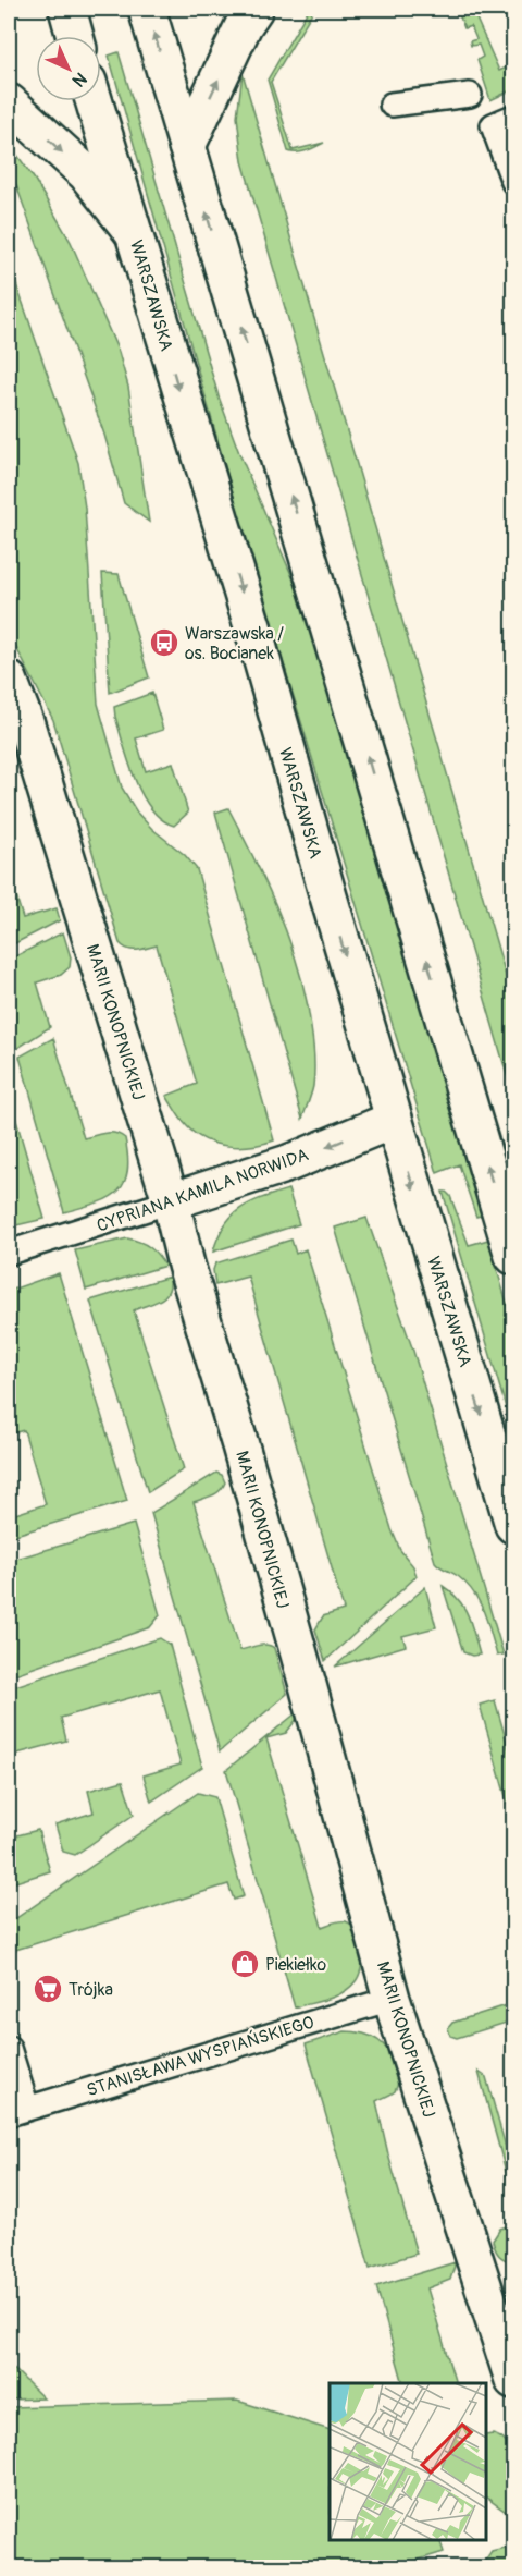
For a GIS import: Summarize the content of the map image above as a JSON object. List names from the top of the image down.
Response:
{
  "streets": {
    "main road": ["WARSZAWSKA", "MARII KONOPNICKIEJ", "CYPRIANA KAMILA NORWIDA"],
    "lane": ["STANISŁAWA WYSPIAŃSKIEGO"]
  },
  "crossings": [
    ["WARSZAWSKA", "CYPRIANA KAMILA NORWIDA"],
    ["MARII KONOPNICKIEJ", "CYPRIANA KAMILA NORWIDA"],
    ["MARII KONOPNICKIEJ", "STANISŁAWA WYSPIAŃSKIEGO"]
  ],
  "one_way": ["CYPRIANA KAMILA NORWIDA"],
  "places": {
    "bus stop": ["Warszawska / os. Bocianek"],
    "shop": ["Piekiełko"],
    "supermarket": ["Trójka"]
  },
  "north": "bottom right"
}
